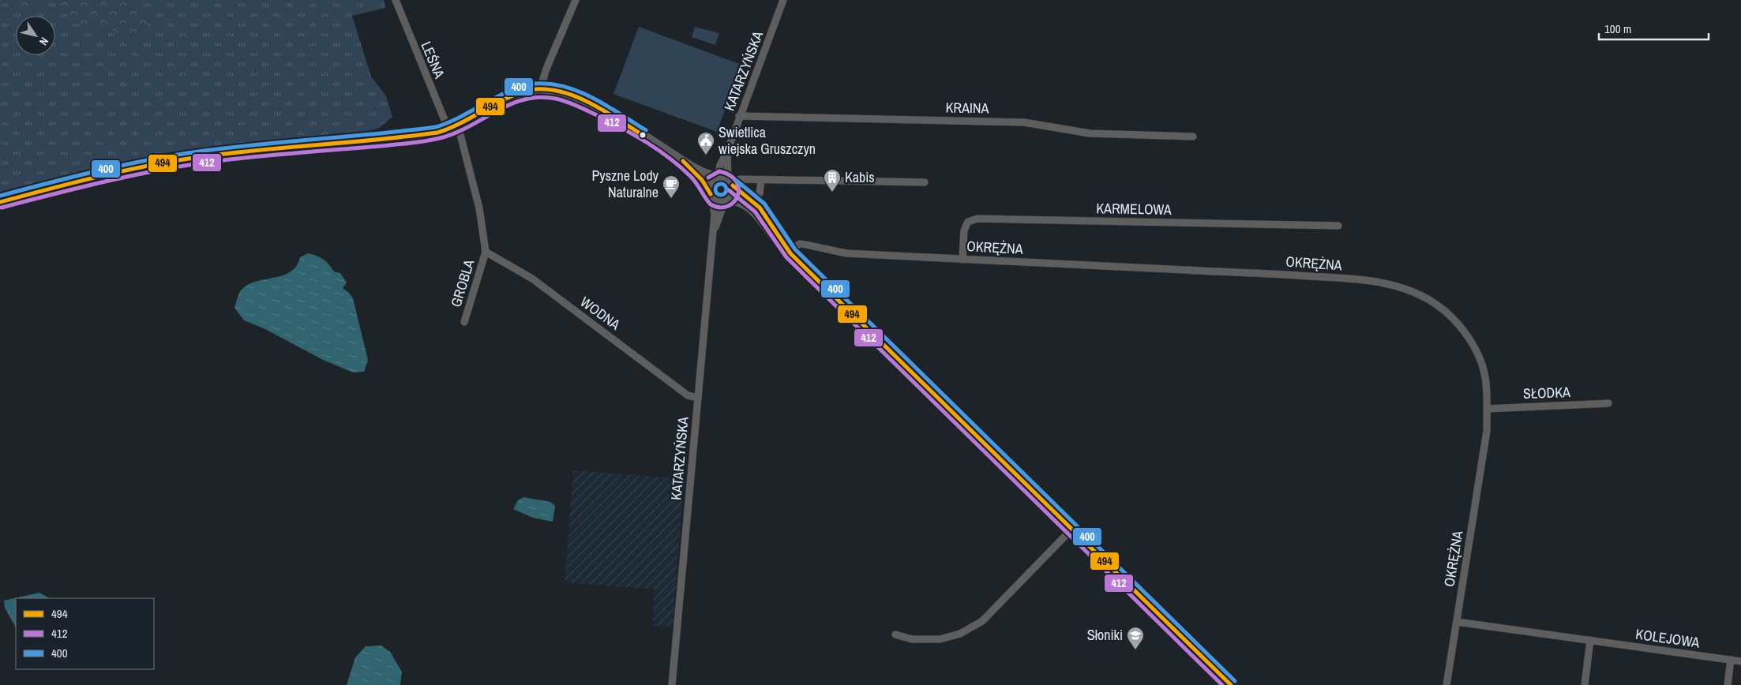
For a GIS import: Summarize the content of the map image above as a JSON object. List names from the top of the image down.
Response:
{
  "streets": {
    "street": [
      "LEŚNA",
      "KATARZYŃSKA",
      "KRAINA",
      "KARMELOWA",
      "OKRĘŻNA",
      "GROBLA",
      "WODNA",
      "SŁODKA",
      "KOLEJOWA"
    ]
  },
  "crossings": [
    ["KATARZYŃSKA", "KRAINA"],
    ["KATARZYŃSKA", "WODNA"],
    ["KARMELOWA", "OKRĘŻNA"],
    ["OKRĘŻNA", "SŁODKA"],
    ["OKRĘŻNA", "KOLEJOWA"],
    ["GROBLA", "WODNA"]
  ],
  "places": {
    "public building": ["Swietlica wiejska Gruszczyn"],
    "building": ["Kabis"],
    "cafe": ["Pyszne Lody Naturalne"],
    "school or university": ["Słoniki"]
  },
  "lines": ["transit line 400", "transit line 494", "transit line 412"],
  "legend": ["494", "412", "400"],
  "scale_bar": "100 m",
  "north": "bottom right"
}
